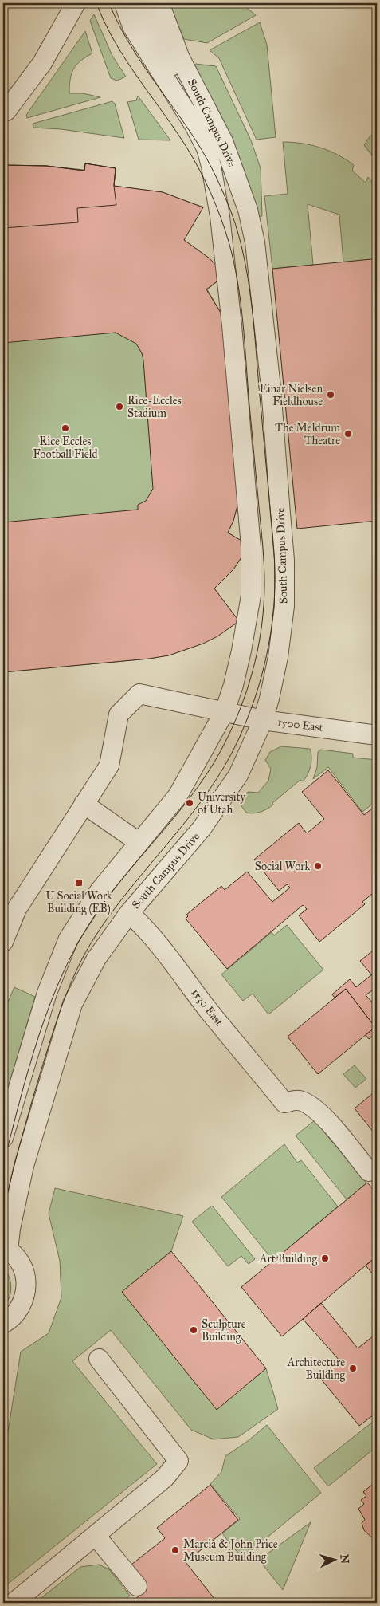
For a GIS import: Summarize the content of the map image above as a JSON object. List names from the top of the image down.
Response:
{
  "streets": {
    "street": ["South Campus Drive", "1500 East", "1530 East"]
  },
  "crossings": [
    ["South Campus Drive", "1500 East"],
    ["South Campus Drive", "1530 East"]
  ],
  "places": {
    "other": [
      "Einar Nielsen Fieldhouse",
      "Rice-Eccles Stadium",
      "Rice Eccles Football Field",
      "The Meldrum Theatre",
      "University of Utah",
      "Social Work",
      "Art Building",
      "Sculpture Building",
      "Architecture Building",
      "Marcia & John Price Museum Building"
    ],
    "transit": ["U Social Work Building (EB)"]
  },
  "north": "right"
}
